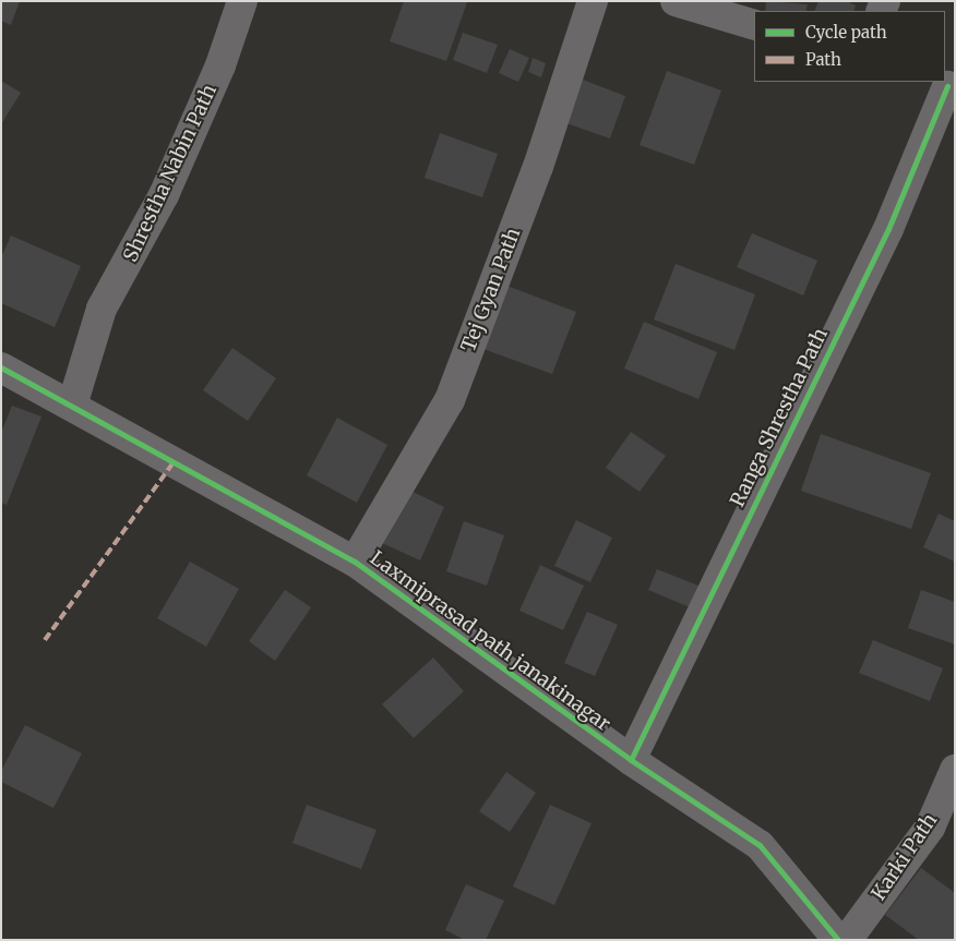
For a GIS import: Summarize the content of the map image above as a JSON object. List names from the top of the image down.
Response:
{
  "streets": {
    "street": [
      "Shrestha Nabin Path",
      "Tej Gyan Path",
      "Ranga Shrestha Path",
      "Laxmiprasad path janakinagar",
      "Karki Path"
    ]
  },
  "crossings": [
    ["Shrestha Nabin Path", "Laxmiprasad path janakinagar"],
    ["Tej Gyan Path", "Laxmiprasad path janakinagar"],
    ["Ranga Shrestha Path", "Laxmiprasad path janakinagar"]
  ],
  "legend": ["Cycle path", "Path"]
}
